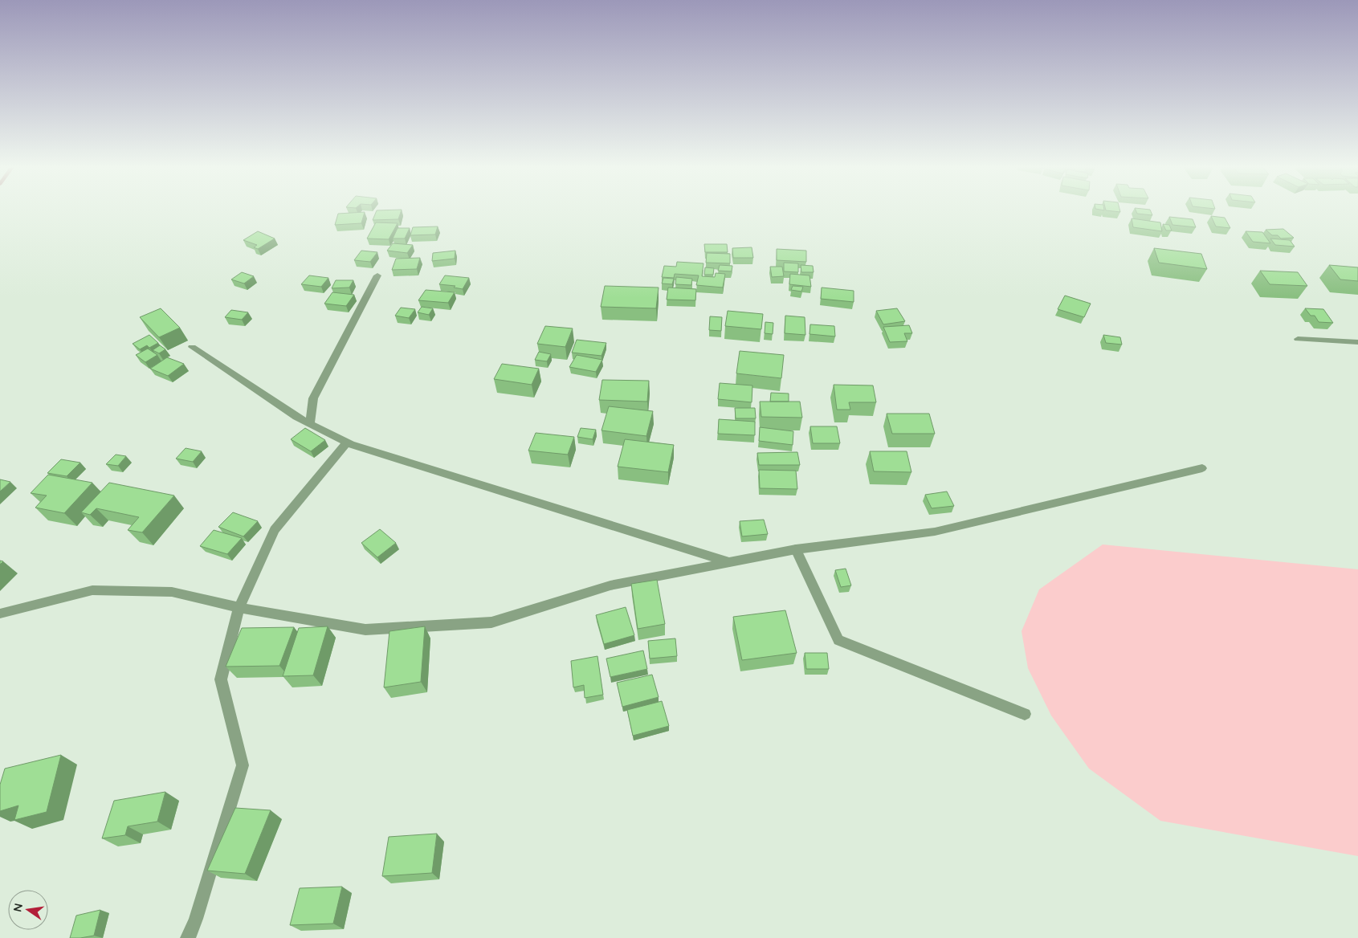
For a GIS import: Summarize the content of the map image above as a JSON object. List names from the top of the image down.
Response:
{
  "north": "left"
}
